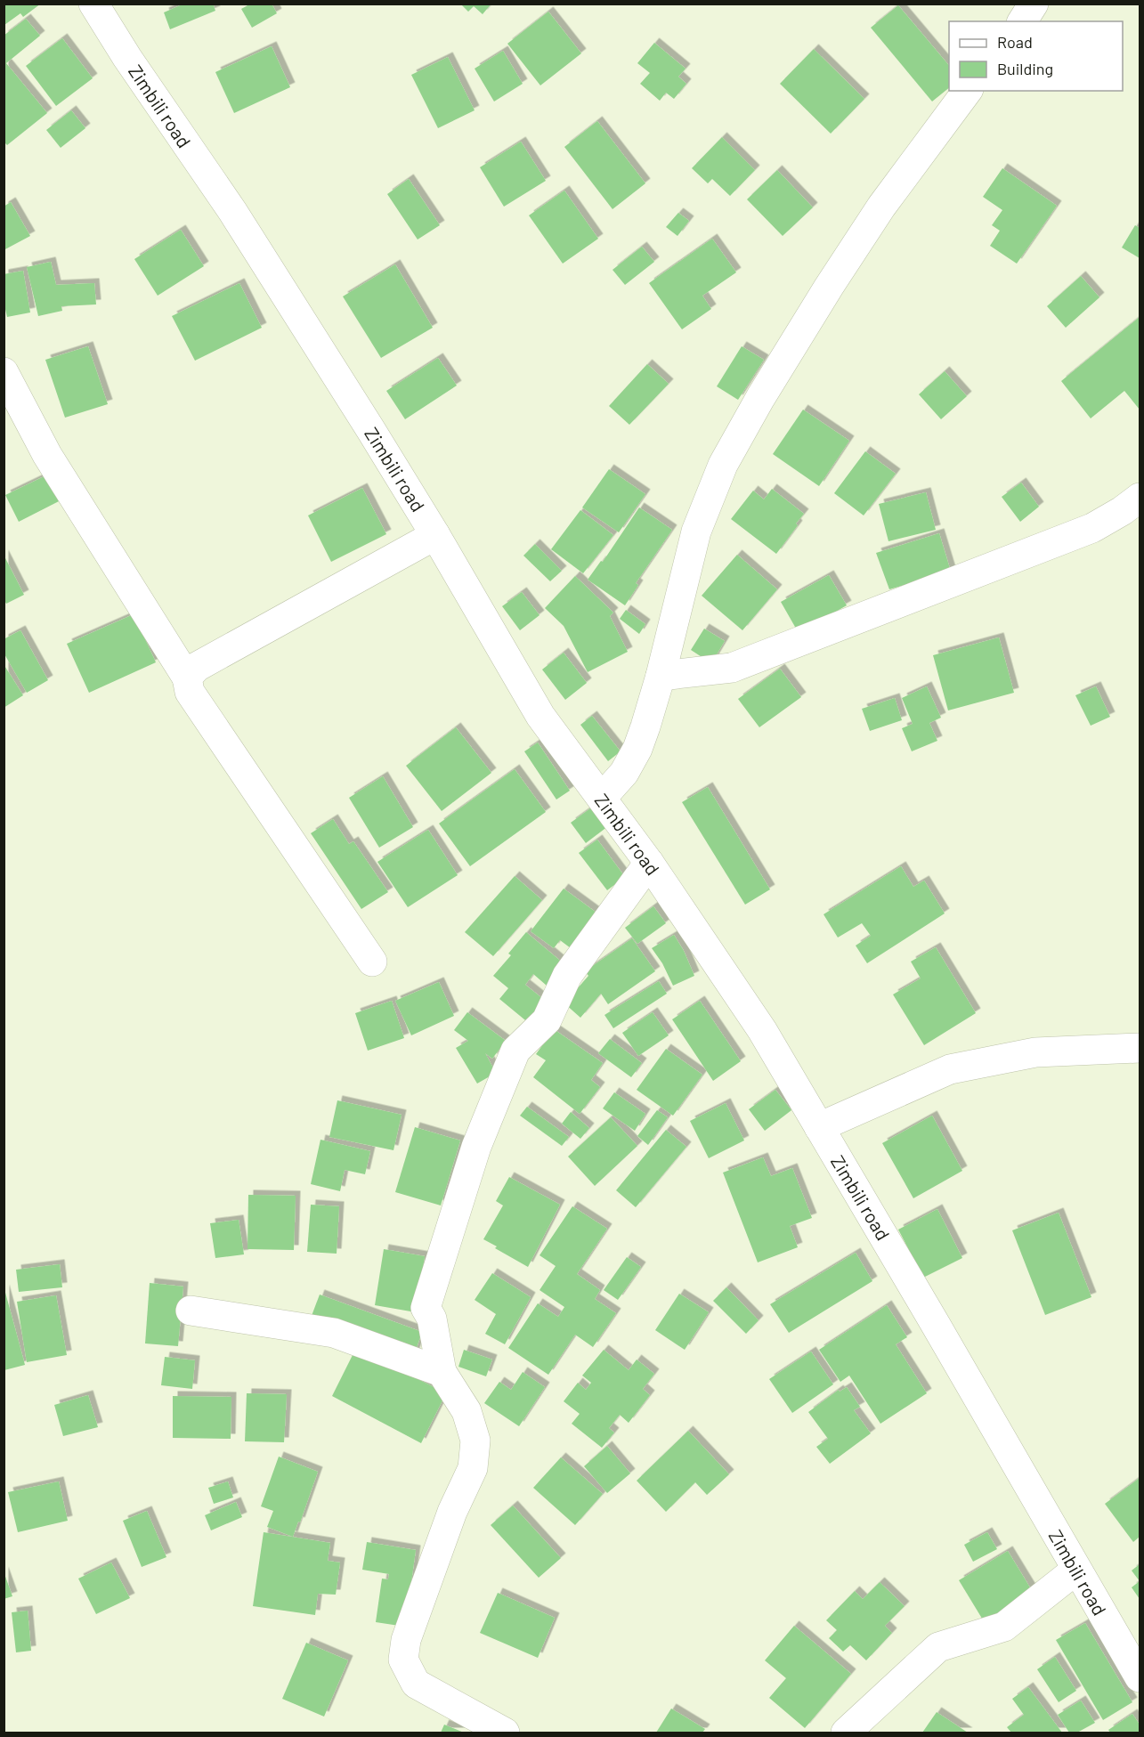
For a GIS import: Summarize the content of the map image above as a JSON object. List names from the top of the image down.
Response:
{
  "streets": {
    "street": ["Zimbili road"]
  },
  "legend": ["Road", "Building"]
}
